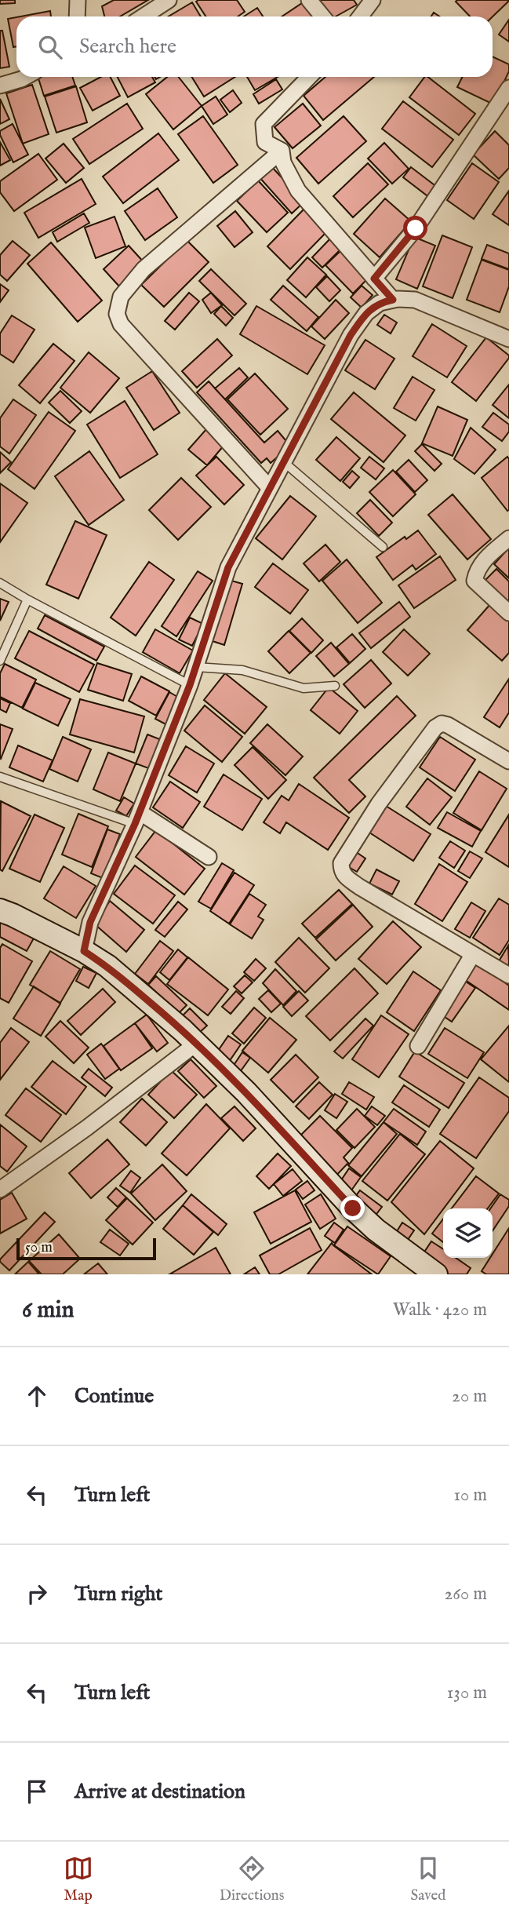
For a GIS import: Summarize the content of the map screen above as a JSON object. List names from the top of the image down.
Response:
{
  "scale_bar": "50 m",
  "page": {
    "search": "Search here",
    "scale": "50 m",
    "heading": ["6 min", "Walk · 420 m"],
    "list": [
      ["Continue", "20 m"],
      ["Turn left", "10 m"],
      ["Turn right", "260 m"],
      ["Turn left", "130 m"],
      "Arrive at destination"
    ],
    "nav": ["Map", "Directions", "Saved"]
  }
}
